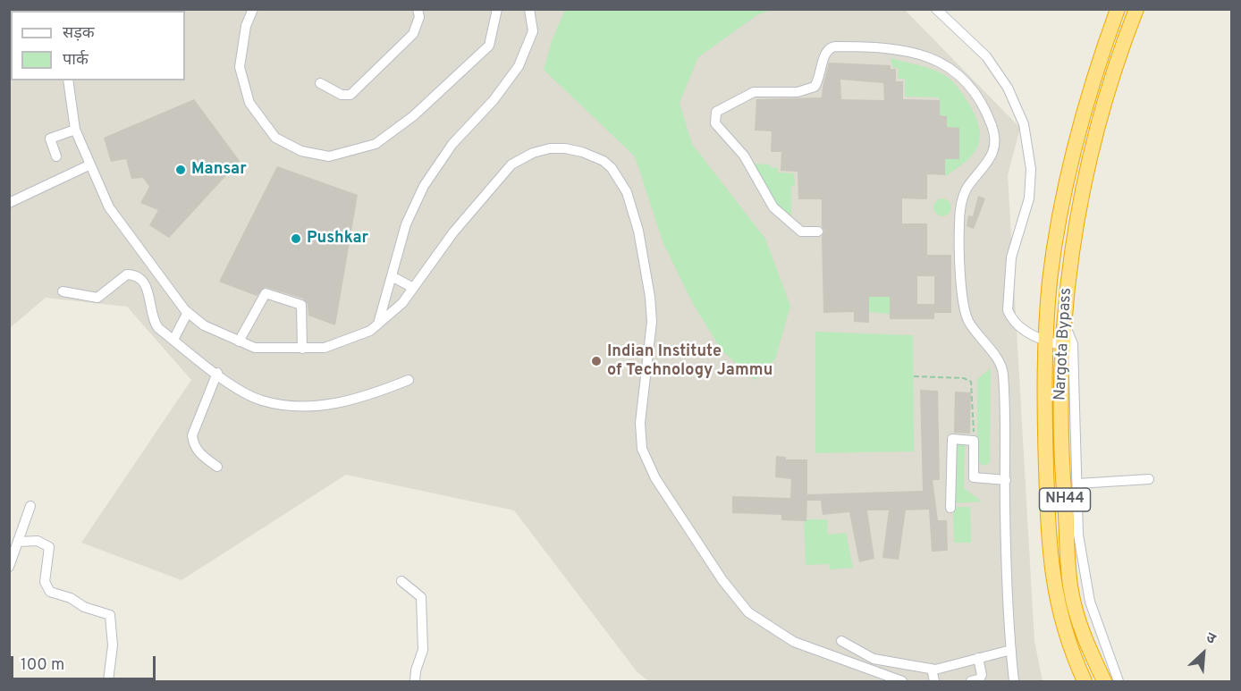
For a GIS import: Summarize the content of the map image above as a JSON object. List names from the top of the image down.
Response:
{
  "streets": {
    "highway": ["Nargota Bypass", "NH44"]
  },
  "places": ["Mansar", "Pushkar", "Indian Institute of Technology Jammu"],
  "legend": ["सड़क", "पार्क"],
  "scale_bar": "100 m",
  "north": "top right"
}
